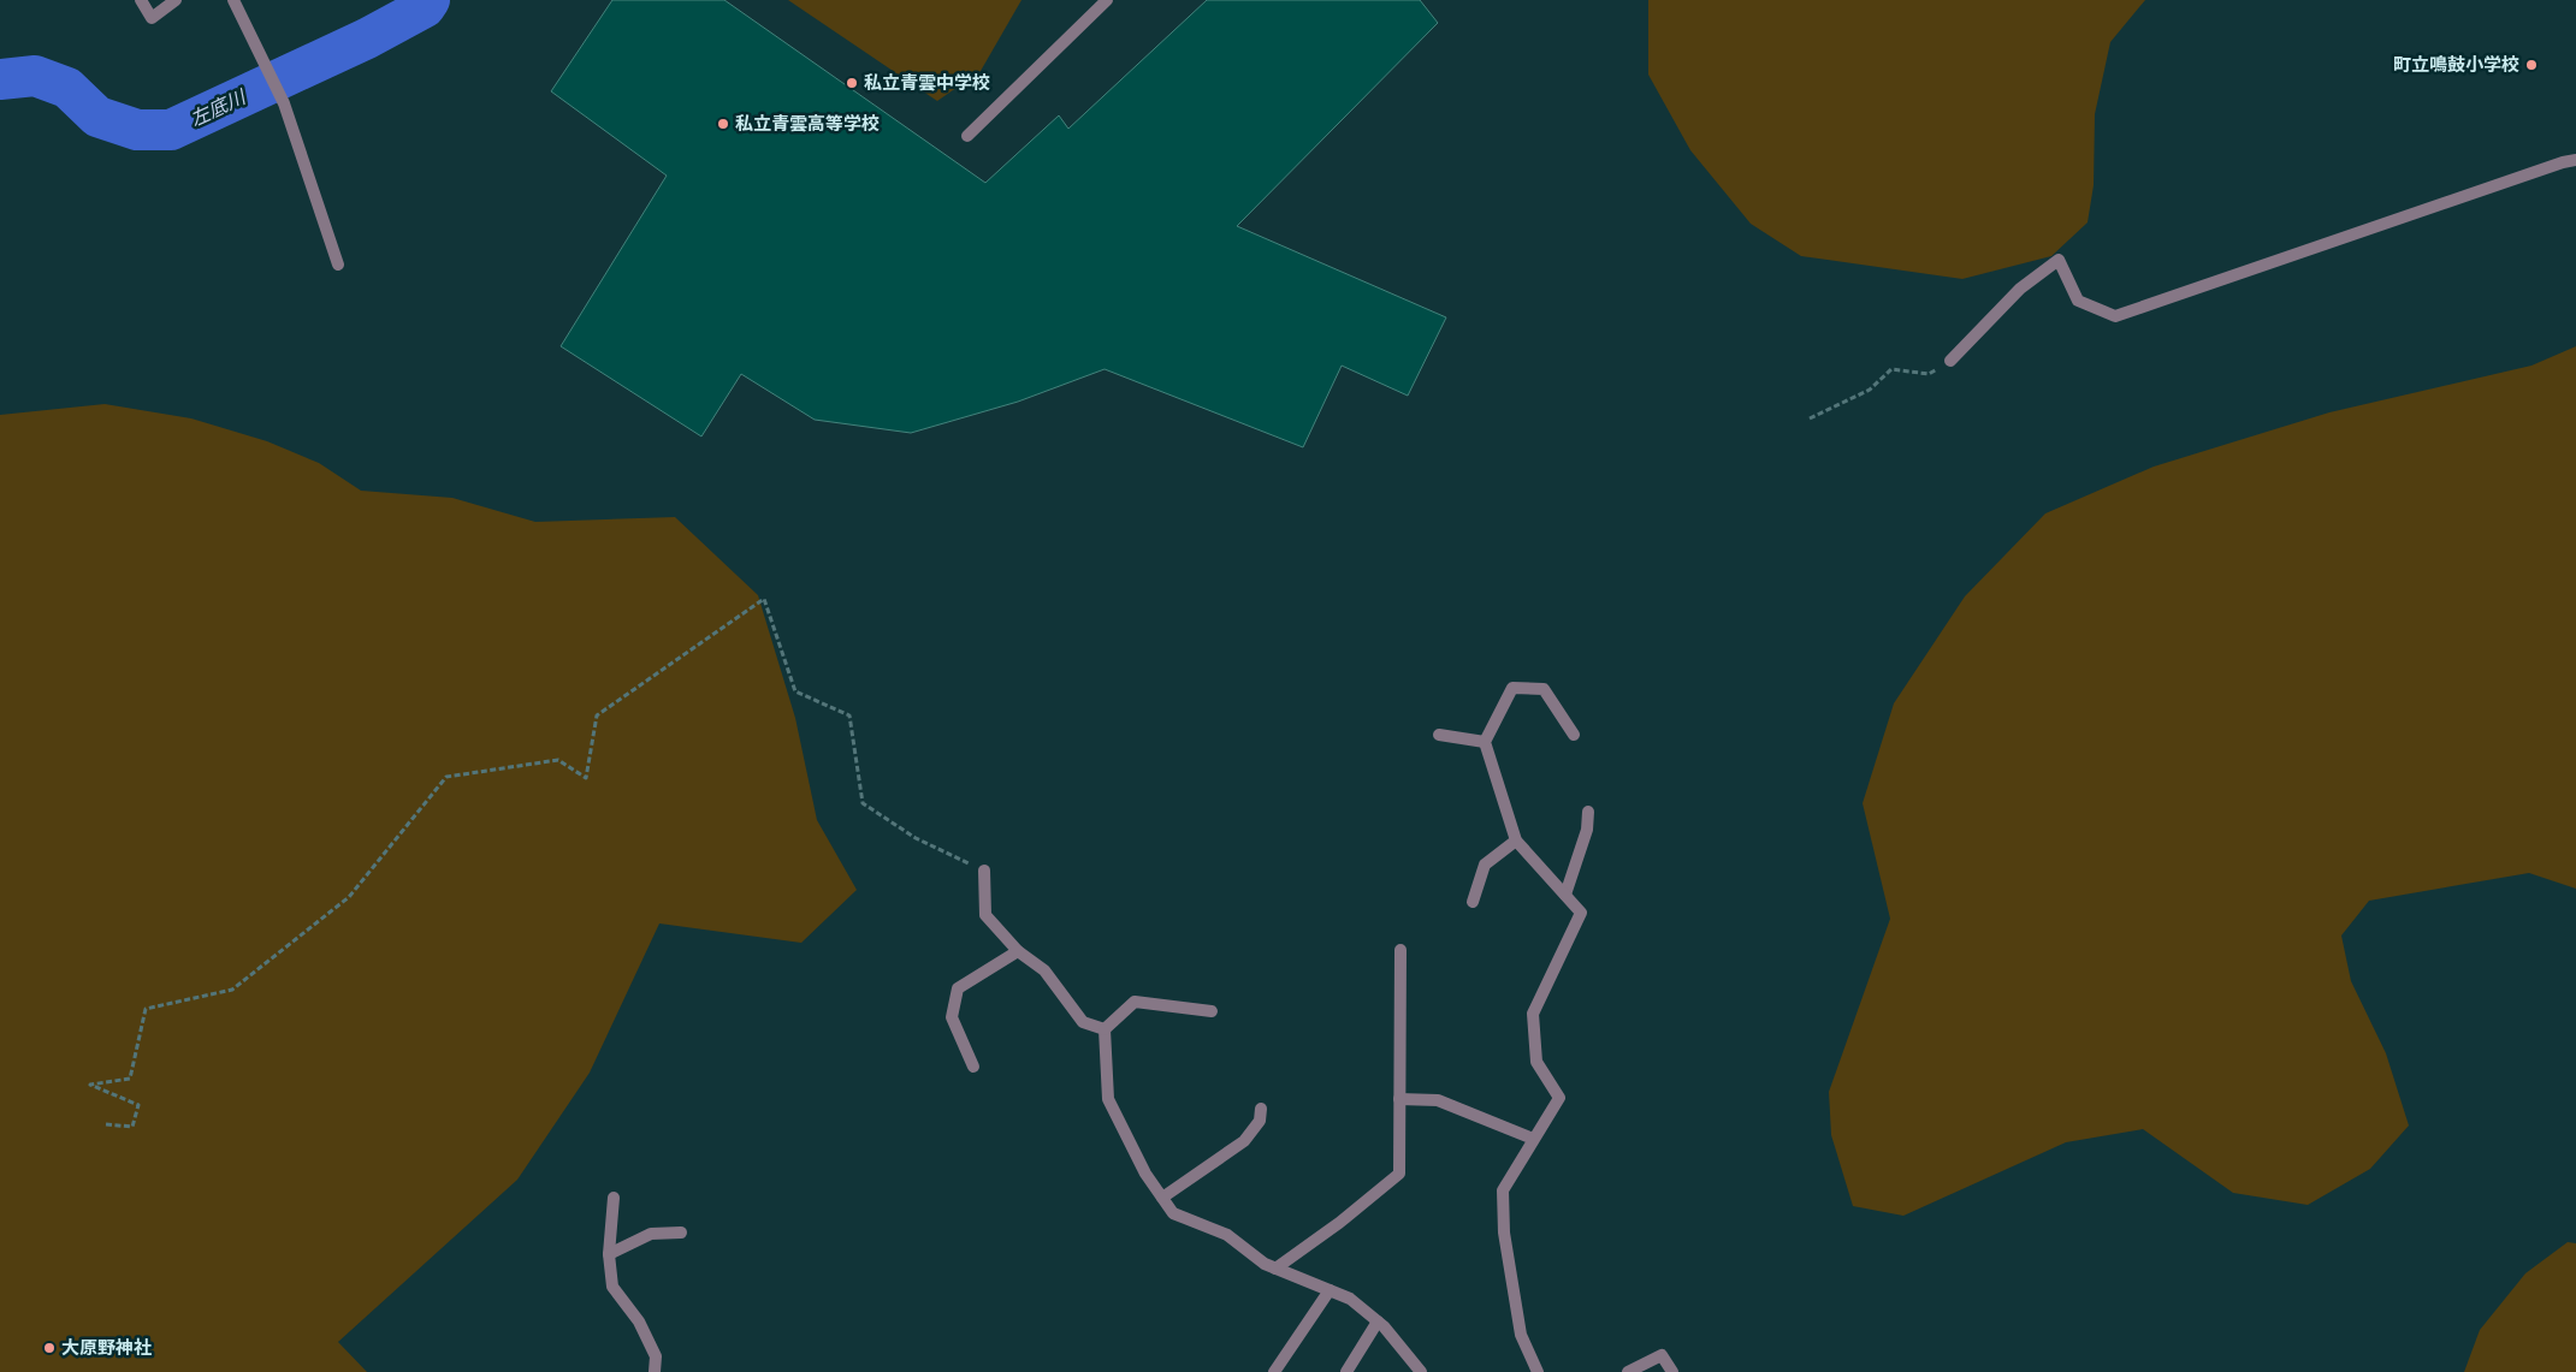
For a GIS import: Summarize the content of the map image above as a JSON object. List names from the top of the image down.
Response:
{
  "water": ["左底川"],
  "places": [
    "町立鳴鼓小学校",
    "私立青雲中学校",
    "私立青雲高等学校",
    "大原野神社"
  ]
}
